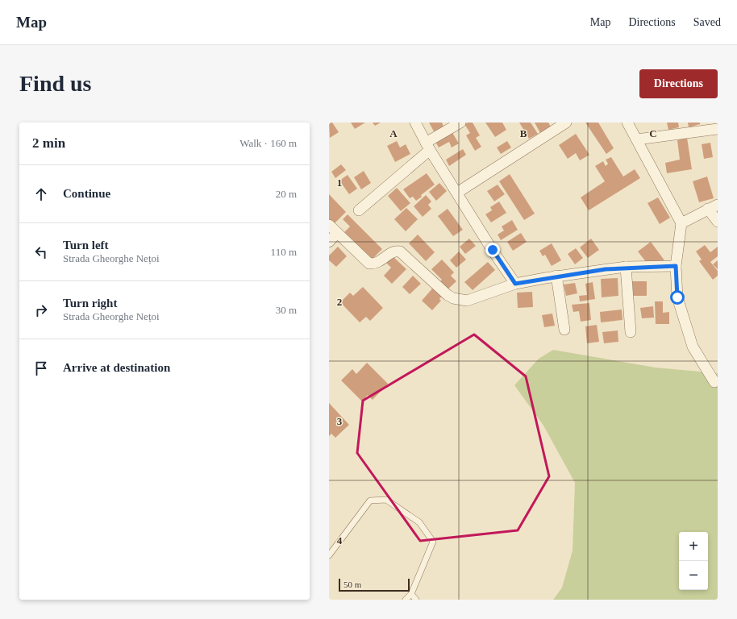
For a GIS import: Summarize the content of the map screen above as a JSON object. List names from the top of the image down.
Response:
{
  "scale_bar": "50 m",
  "page": {
    "header": "Map",
    "nav": ["Map", "Directions", "Saved"],
    "buttons": "Directions",
    "title": "Find us",
    "heading": ["2 min", "Walk · 160 m"],
    "list": [
      ["Continue", "20 m"],
      ["Turn left", "Strada Gheorghe Nețoi", "110 m"],
      ["Turn right", "Strada Gheorghe Nețoi", "30 m"],
      "Arrive at destination"
    ],
    "map_buttons": ["+", "−"],
    "scale": "50 m"
  },
  "grid": {
    "columns": ["A", "B", "C"],
    "rows": [
      "1",
      "2",
      "3",
      "4"
    ]
  }
}
